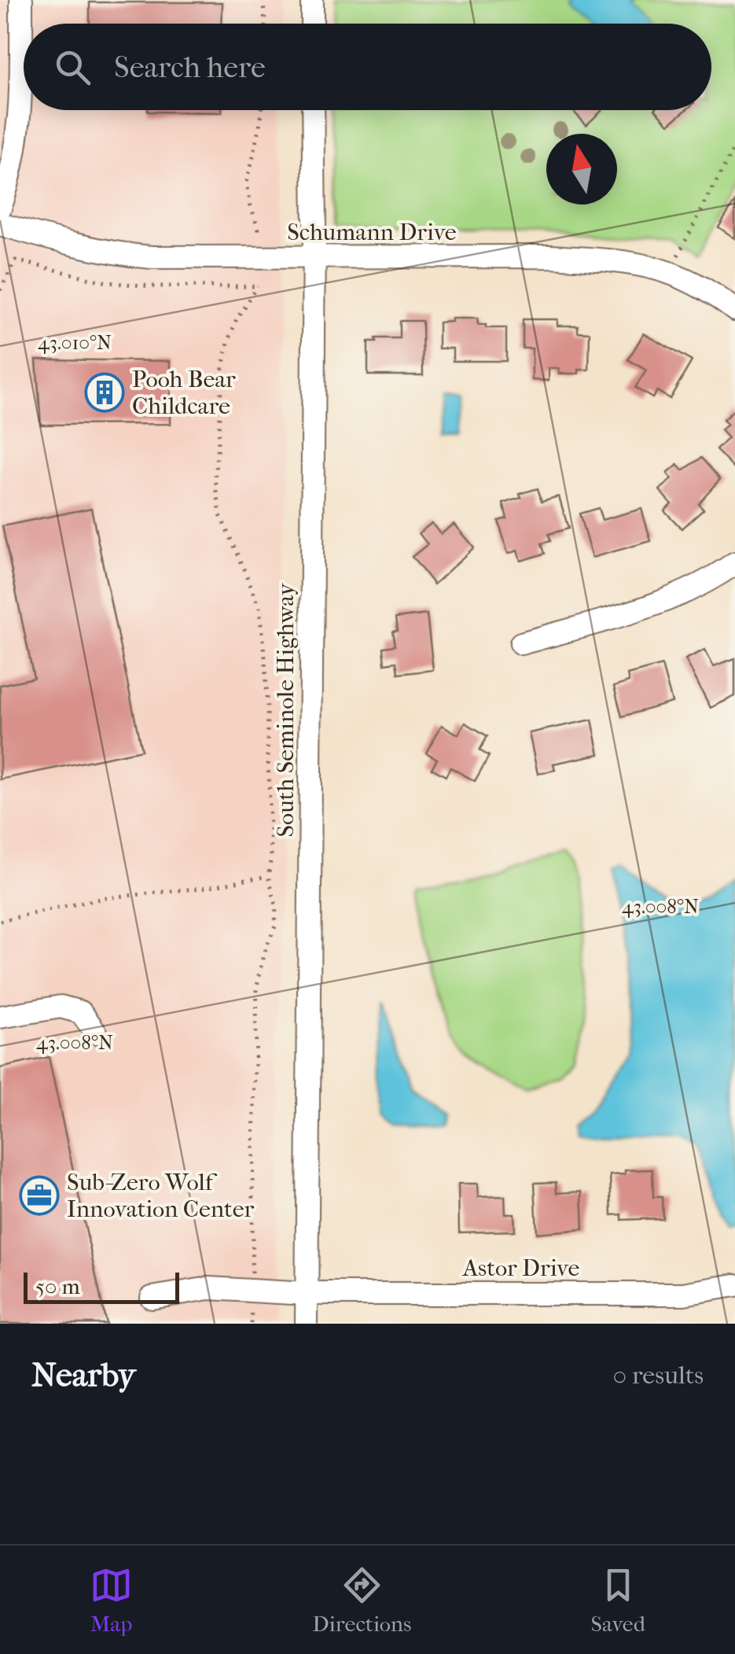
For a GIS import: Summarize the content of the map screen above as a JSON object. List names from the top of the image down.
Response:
{
  "streets": {
    "street": ["Schumann Drive", "South Seminole Highway", "Astor Drive"]
  },
  "crossings": [
    ["Schumann Drive", "South Seminole Highway"],
    ["South Seminole Highway", "Astor Drive"]
  ],
  "places": {
    "building": ["Pooh Bear Childcare"],
    "office": ["Sub-Zero Wolf Innovation Center"]
  },
  "scale_bar": "50 m",
  "north": "top",
  "page": {
    "search": "Search here",
    "scale": "50 m",
    "heading": ["Nearby", "0 results"],
    "nav": ["Map", "Directions", "Saved"]
  },
  "coordinates": ["43.010°N", "43.008°N"]
}
